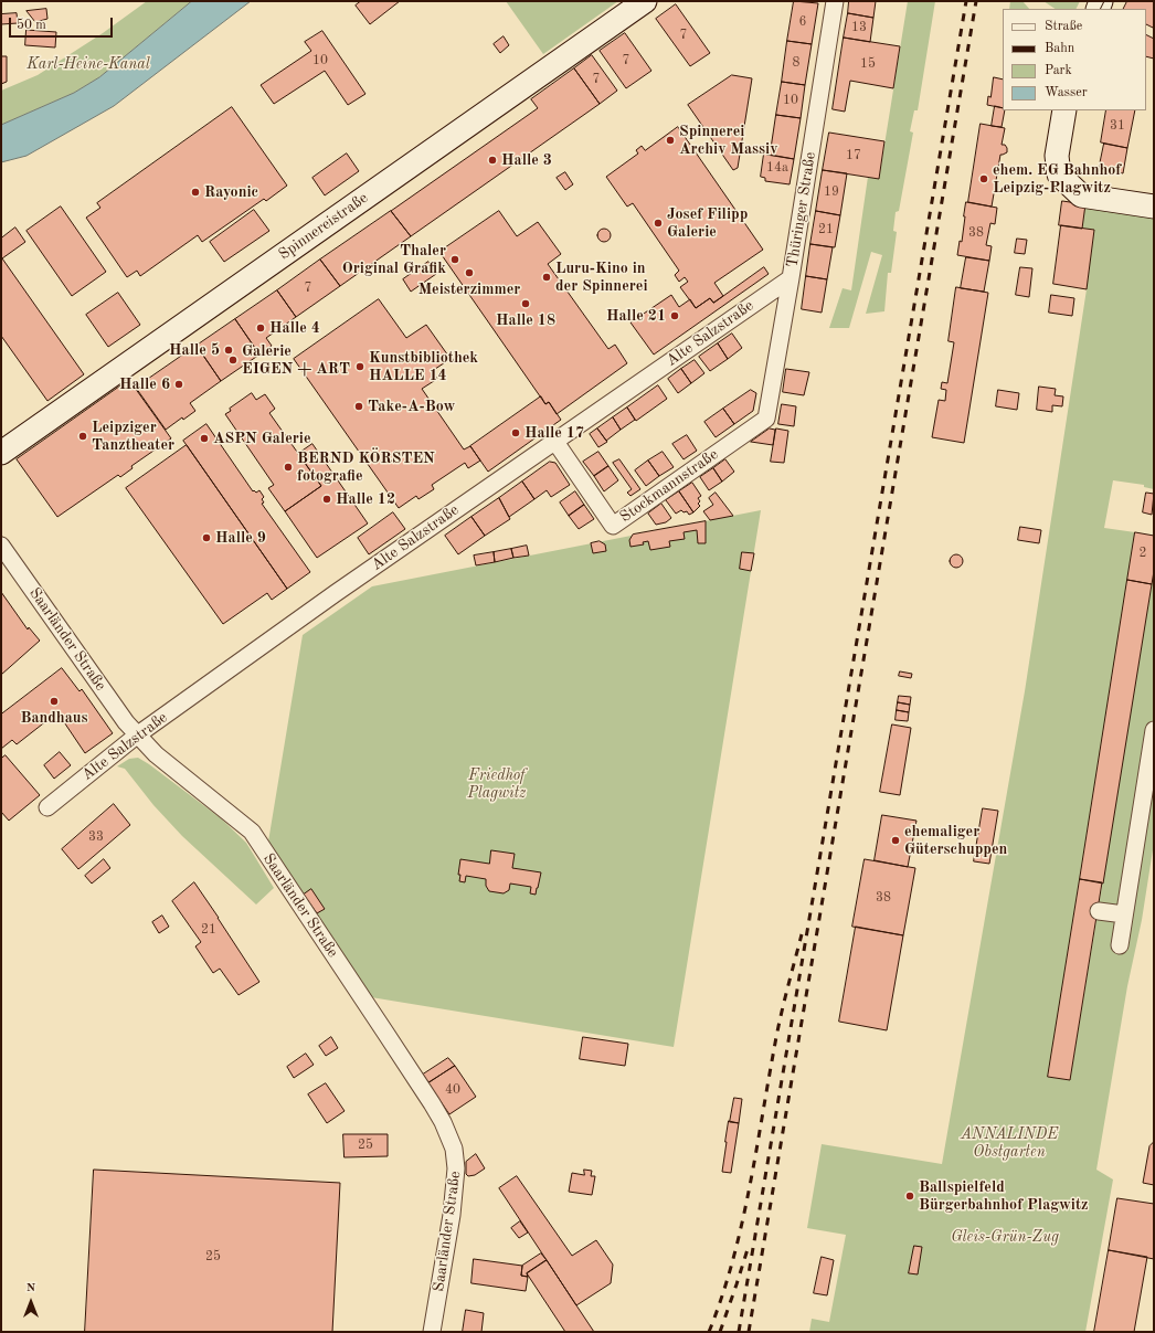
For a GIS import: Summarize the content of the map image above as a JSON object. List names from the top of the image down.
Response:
{
  "streets": {
    "street": [
      "Thüringer Straße",
      "Spinnereistraße",
      "Alte Salzstraße",
      "Stockmannstraße",
      "Saarländer Straße"
    ]
  },
  "crossings": [
    ["Thüringer Straße", "Alte Salzstraße"],
    ["Thüringer Straße", "Stockmannstraße"],
    ["Alte Salzstraße", "Stockmannstraße"],
    ["Alte Salzstraße", "Saarländer Straße"]
  ],
  "parks": [
    "Karl-Heine-Kanal",
    "Friedhof Plagwitz",
    "ANNALINDE Obstgarten",
    "Gleis-Grün-Zug"
  ],
  "places": [
    "Spinnerei Archiv Massiv",
    "Halle 3",
    "ehem. EG Bahnhof Leipzig-Plagwitz",
    "Rayonic",
    "Josef Filipp Galerie",
    "Thaler Original Grafik",
    "Meisterzimmer",
    "Luru-Kino in der Spinnerei",
    "Halle 18",
    "Halle 21",
    "Halle 4",
    "Halle 5",
    "Galerie EIGEN + ART",
    "Kunstbibliothek HALLE 14",
    "Halle 6",
    "Take-A-Bow",
    "Halle 17",
    "Leipziger Tanztheater",
    "ASPN Galerie",
    "BERND KÖRSTEN fotografie",
    "Halle 12",
    "Halle 9",
    "Bandhaus",
    "ehemaliger Güterschuppen",
    "Ballspielfeld Bürgerbahnhof Plagwitz"
  ],
  "house_numbers": [
    "6",
    "13",
    "7",
    "10",
    "7",
    "8",
    "15",
    "7",
    "10",
    "31",
    "17",
    "14a",
    "19",
    "21",
    "38",
    "7",
    "2",
    "33",
    "38",
    "21",
    "40",
    "25",
    "25"
  ],
  "legend": [
    "Straße",
    "Bahn",
    "Park",
    "Wasser"
  ],
  "scale_bar": "50 m",
  "north": "top"
}
